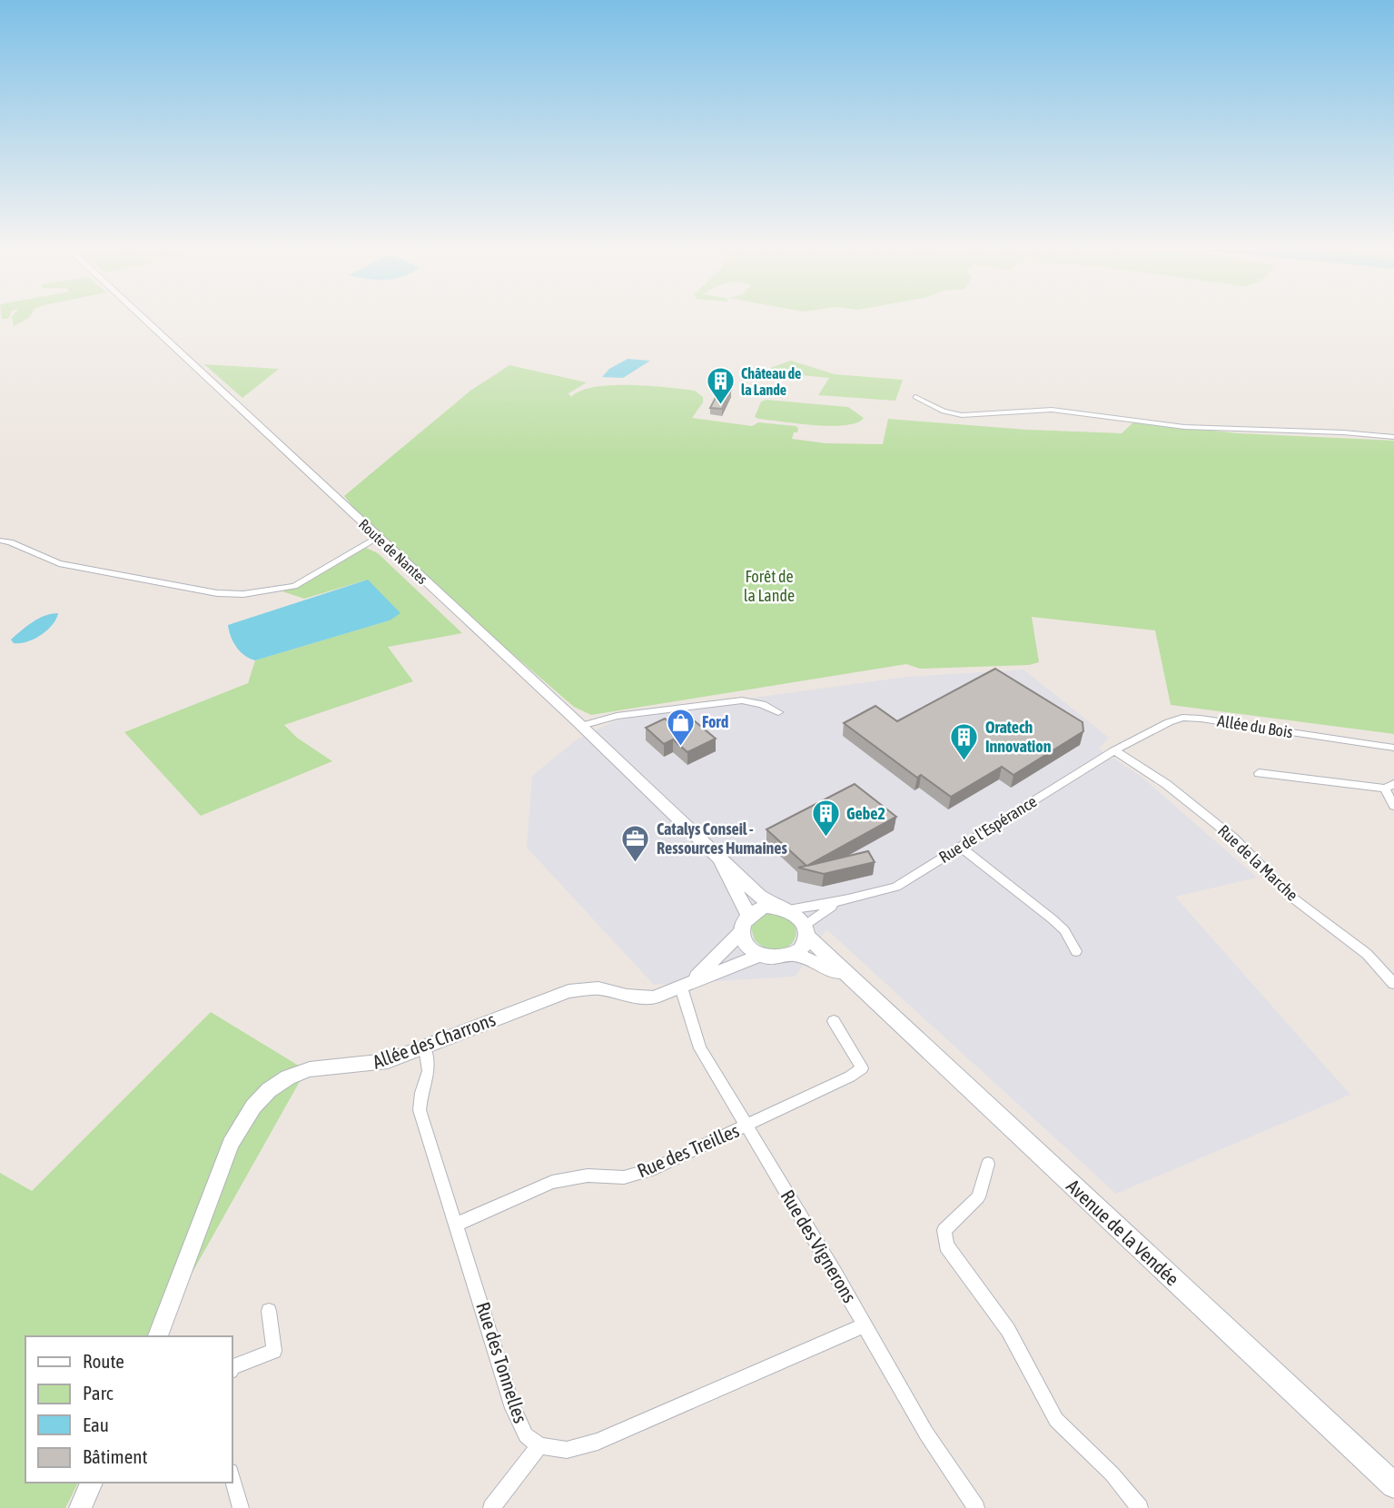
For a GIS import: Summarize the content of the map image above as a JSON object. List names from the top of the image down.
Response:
{
  "streets": {
    "main road": ["Route de Nantes", "Avenue de la Vendée"],
    "street": [
      "Allée du Bois",
      "Rue de l'Espérance",
      "Rue de la Marche",
      "Allée des Charrons",
      "Rue des Treilles",
      "Rue des Vignerons",
      "Rue des Tonnelles"
    ]
  },
  "crossings": [
    ["Route de Nantes", "Rue de l'Espérance"],
    ["Route de Nantes", "Avenue de la Vendée"],
    ["Allée du Bois", "Rue de l'Espérance"],
    ["Allée du Bois", "Rue de la Marche"],
    ["Rue de l'Espérance", "Rue de la Marche"],
    ["Rue de l'Espérance", "Avenue de la Vendée"],
    ["Allée des Charrons", "Rue des Vignerons"],
    ["Allée des Charrons", "Rue des Tonnelles"],
    ["Rue des Treilles", "Rue des Vignerons"],
    ["Rue des Treilles", "Rue des Tonnelles"]
  ],
  "parks": ["Forêt de la Lande"],
  "places": {
    "building": ["Château de la Lande", "Oratech Innovation", "Gebe2"],
    "shop": ["Ford"],
    "office": ["Catalys Conseil - Ressources Humaines"]
  },
  "legend": [
    "Route",
    "Parc",
    "Eau",
    "Bâtiment"
  ]
}
